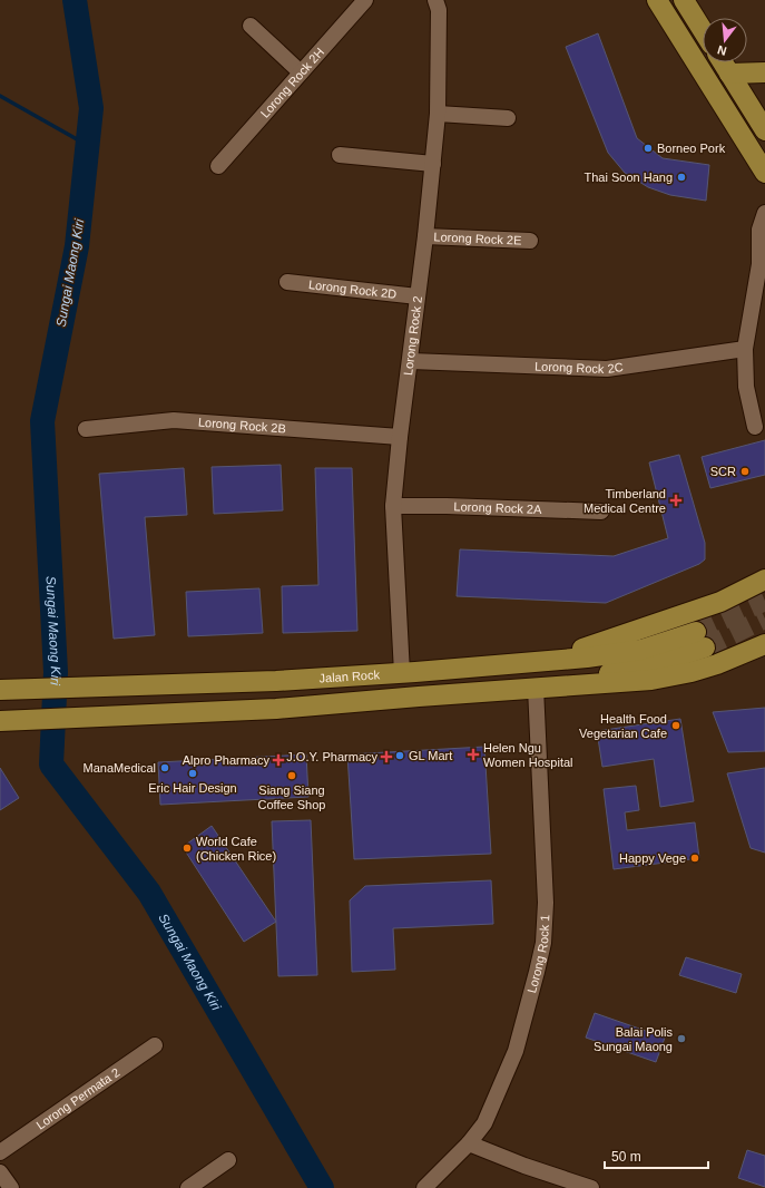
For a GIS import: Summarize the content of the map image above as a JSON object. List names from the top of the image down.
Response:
{
  "streets": {
    "main road": ["Jalan Rock"],
    "street": [
      "Lorong Rock 2H",
      "Lorong Rock 2E",
      "Lorong Rock 2D",
      "Lorong Rock 2",
      "Lorong Rock 2C",
      "Lorong Rock 2B",
      "Lorong Rock 2A",
      "Lorong Rock 1",
      "Lorong Permata 2"
    ]
  },
  "crossings": [
    ["Lorong Rock 2E", "Lorong Rock 2"],
    ["Lorong Rock 2D", "Lorong Rock 2"],
    ["Lorong Rock 2", "Lorong Rock 2C"],
    ["Lorong Rock 2", "Lorong Rock 2B"],
    ["Lorong Rock 2", "Lorong Rock 2A"],
    ["Lorong Rock 2", "Jalan Rock"],
    ["Jalan Rock", "Lorong Rock 1"]
  ],
  "water": ["Sungai Maong Kiri"],
  "places": {
    "other": [
      "Borneo Pork",
      "Thai Soon Hang",
      "SCR",
      "Health Food Vegetarian Cafe",
      "GL Mart",
      "ManaMedical",
      "Eric Hair Design",
      "Siang Siang Coffee Shop",
      "World Cafe (Chicken Rice)",
      "Happy Vege",
      "Balai Polis Sungai Maong"
    ],
    "health": [
      "Timberland Medical Centre",
      "Helen Ngu Women Hospital",
      "J.O.Y. Pharmacy",
      "Alpro Pharmacy"
    ]
  },
  "scale_bar": "50 m",
  "north": "bottom"
}
